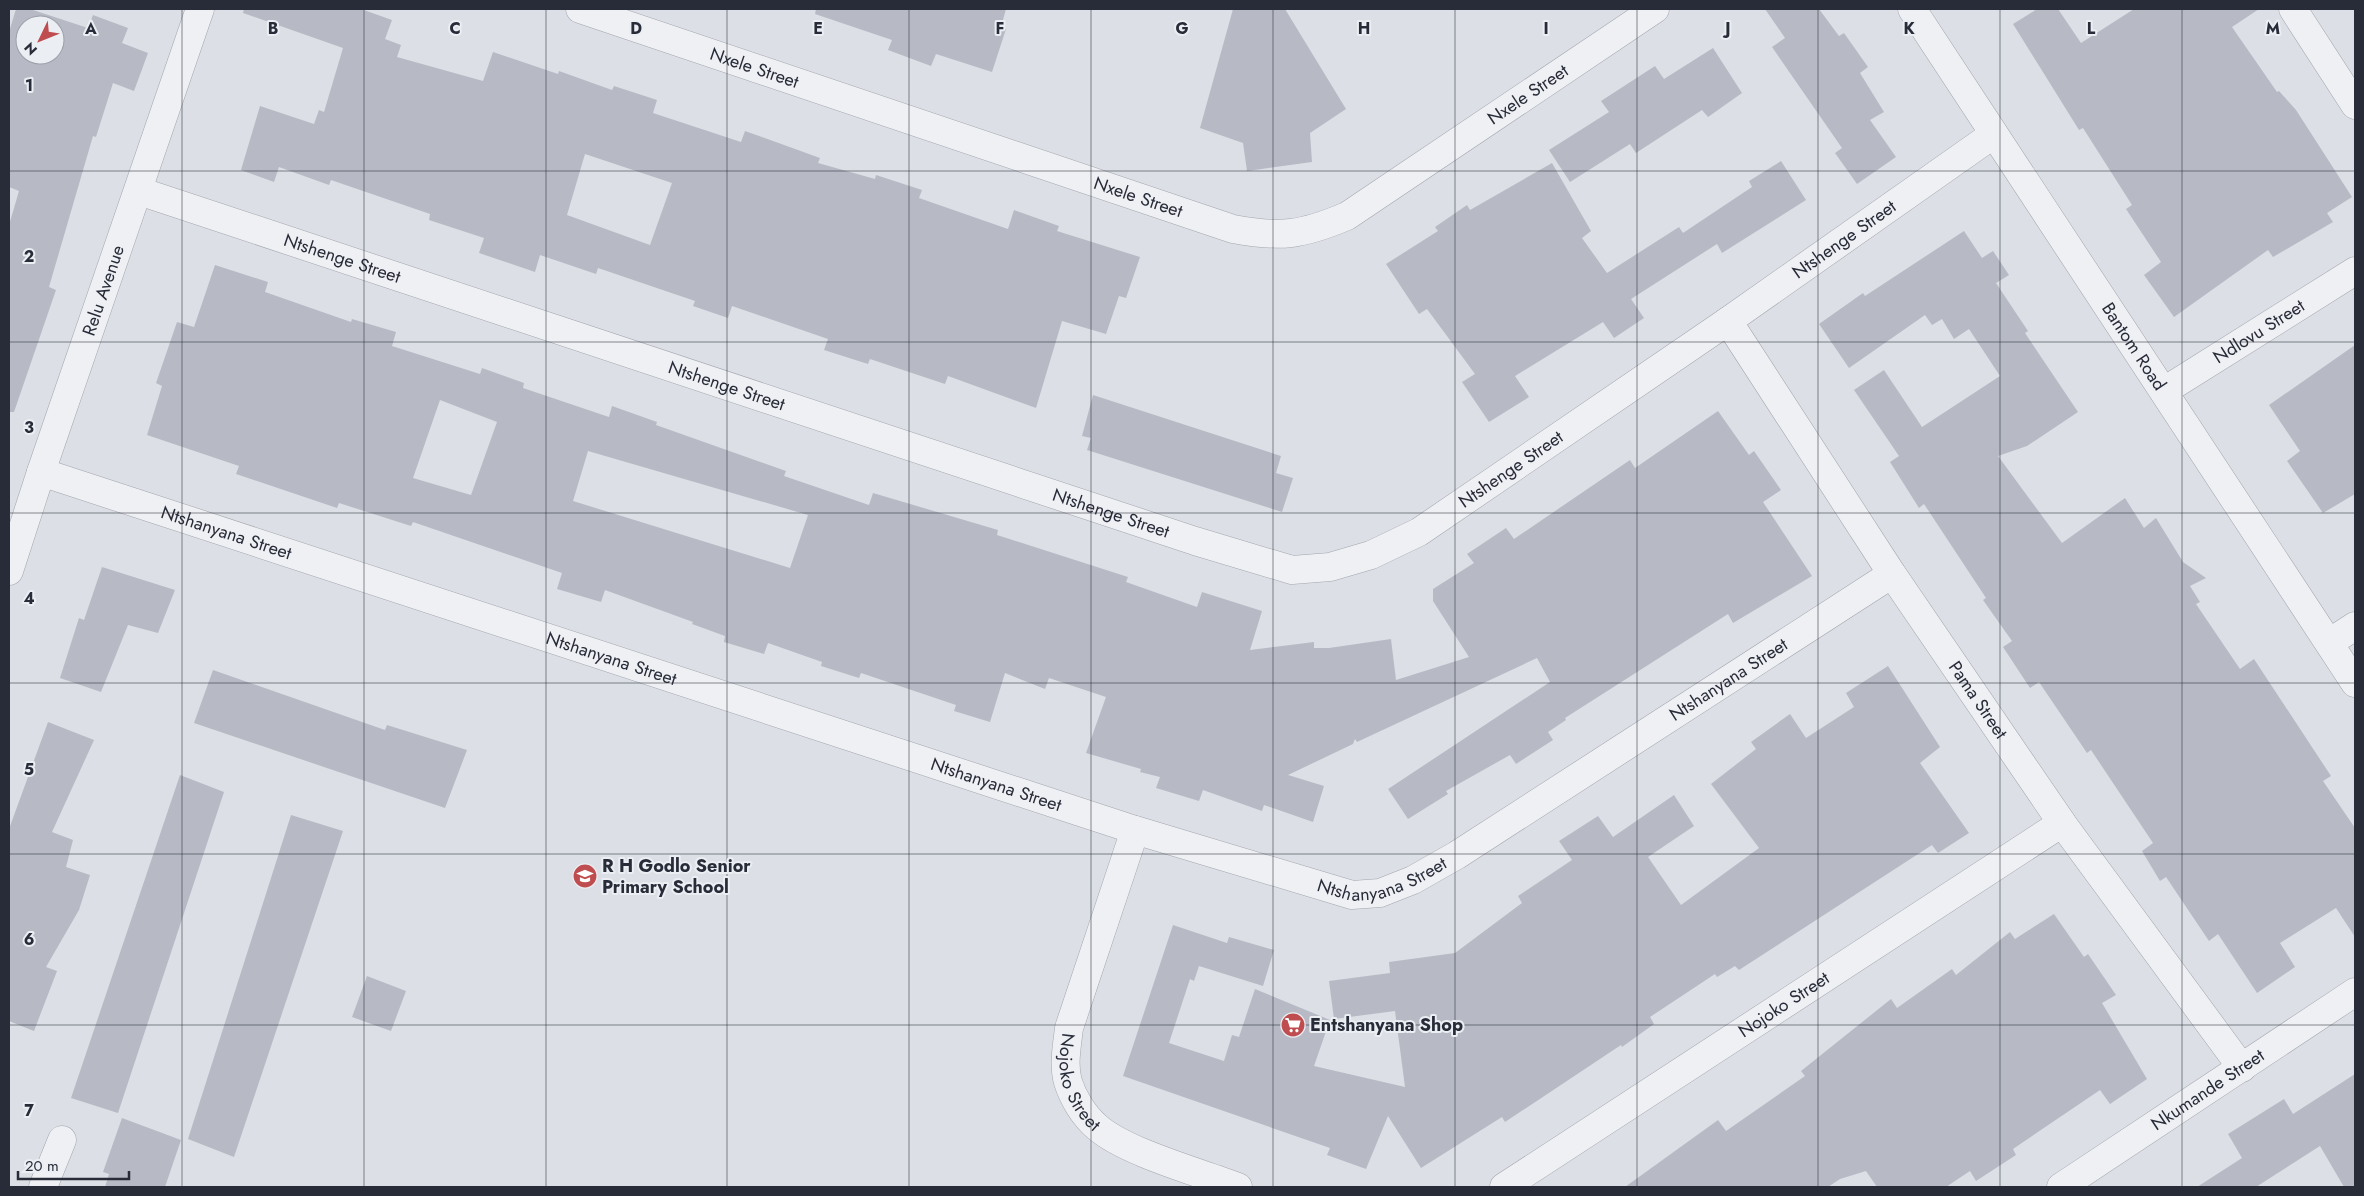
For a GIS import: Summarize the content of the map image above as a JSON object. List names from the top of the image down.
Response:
{
  "streets": {
    "street": [
      "Nxele Street",
      "Ntshenge Street",
      "Relu Avenue",
      "Ndlovu Street",
      "Bantom Road",
      "Ntshanyana Street",
      "Pama Street",
      "Nojoko Street",
      "Nkumande Street"
    ]
  },
  "crossings": [
    ["Ntshenge Street", "Relu Avenue"],
    ["Ntshenge Street", "Bantom Road"],
    ["Ntshenge Street", "Pama Street"],
    ["Relu Avenue", "Ntshanyana Street"],
    ["Ndlovu Street", "Bantom Road"],
    ["Ntshanyana Street", "Pama Street"],
    ["Ntshanyana Street", "Nojoko Street"],
    ["Pama Street", "Nojoko Street"],
    ["Pama Street", "Nkumande Street"]
  ],
  "places": {
    "school or university": ["R H Godlo Senior Primary School"],
    "supermarket": ["Entshanyana Shop"]
  },
  "scale_bar": "20 m",
  "north": "bottom left",
  "grid": {
    "columns": [
      "A",
      "B",
      "C",
      "D",
      "E",
      "F",
      "G",
      "H",
      "I",
      "J",
      "K",
      "L",
      "M"
    ],
    "rows": [
      "1",
      "2",
      "3",
      "4",
      "5",
      "6",
      "7"
    ]
  }
}
